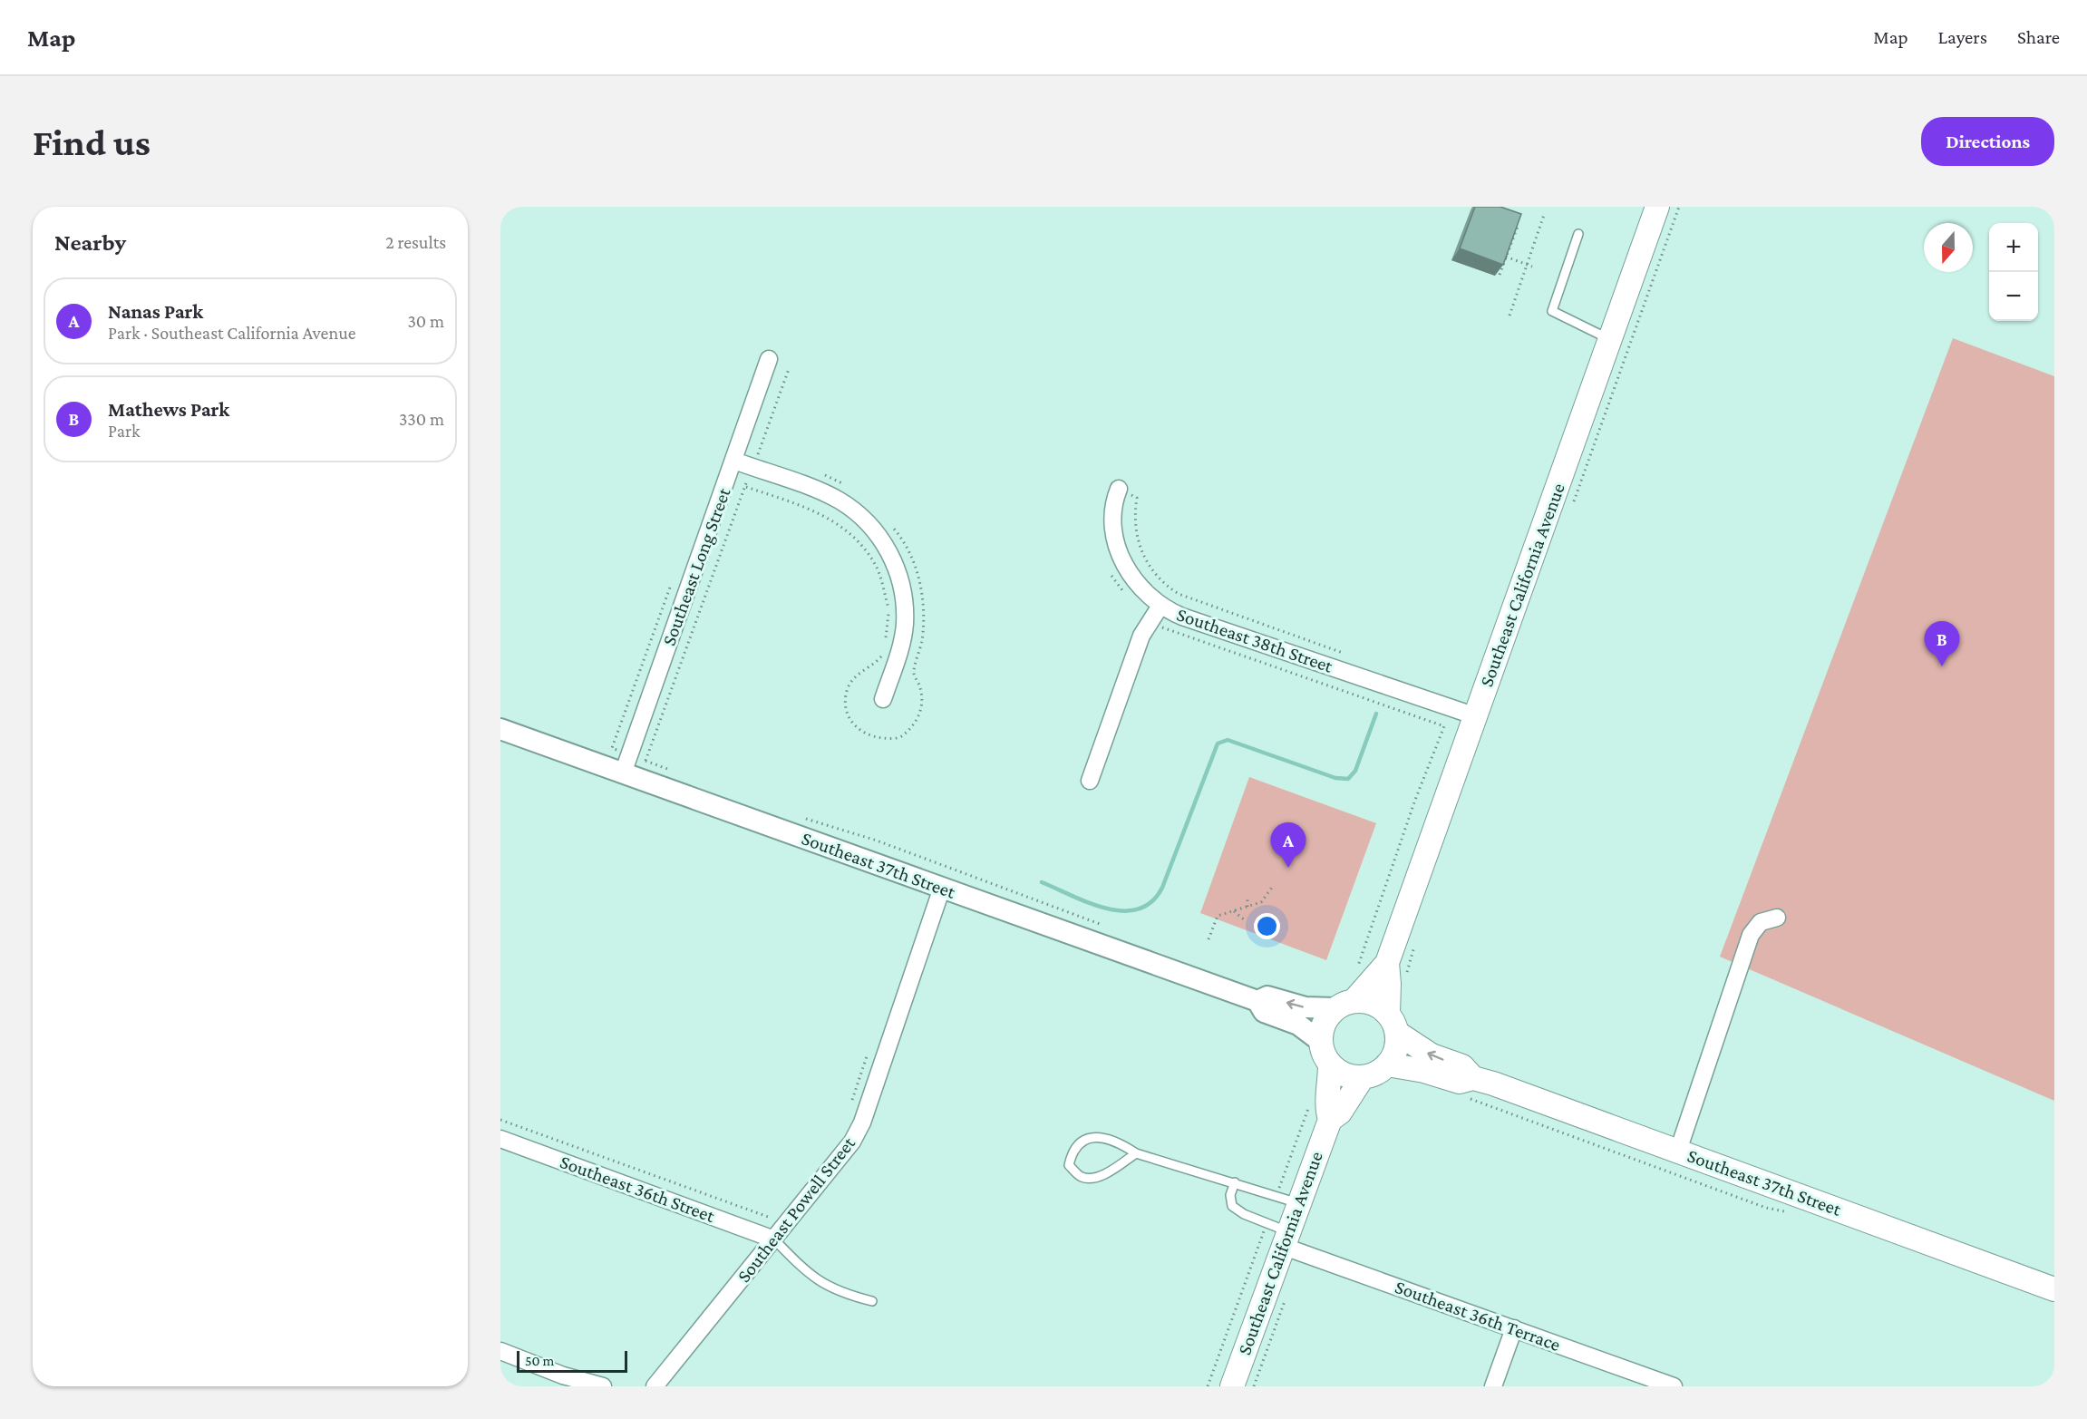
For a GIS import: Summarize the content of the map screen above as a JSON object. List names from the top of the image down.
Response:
{
  "streets": {
    "main road": ["Southeast California Avenue", "Southeast 37th Street"],
    "street": [
      "Southeast Long Street",
      "Southeast 38th Street",
      "Southeast 36th Street",
      "Southeast Powell Street",
      "Southeast 36th Terrace"
    ]
  },
  "crossings": [
    ["Southeast Long Street", "Southeast 37th Street"],
    ["Southeast California Avenue", "Southeast 38th Street"],
    ["Southeast California Avenue", "Southeast 37th Street"],
    ["Southeast California Avenue", "Southeast 36th Terrace"],
    ["Southeast 37th Street", "Southeast Powell Street"],
    ["Southeast 36th Street", "Southeast Powell Street"]
  ],
  "scale_bar": "50 m",
  "north": "bottom",
  "page": {
    "header": "Map",
    "nav": ["Map", "Layers", "Share"],
    "buttons": "Directions",
    "title": "Find us",
    "heading": ["Nearby", "2 results"],
    "map_buttons": ["+", "−"],
    "list": [
      {
        "mark": "A",
        "name": "Nanas Park",
        "note": "Park · Southeast California Avenue",
        "value": "30 m"
      },
      {
        "mark": "B",
        "name": "Mathews Park",
        "note": "Park",
        "value": "330 m"
      }
    ],
    "pins": ["B", "A"],
    "scale": "50 m"
  }
}
